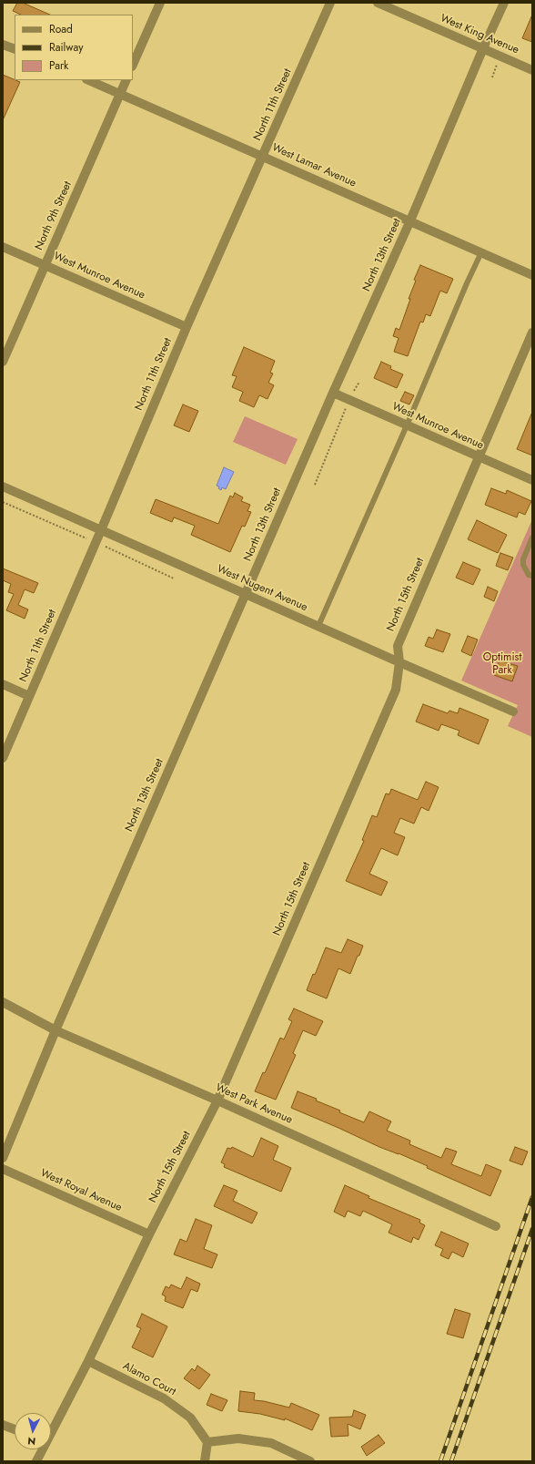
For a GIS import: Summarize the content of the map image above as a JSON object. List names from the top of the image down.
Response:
{
  "streets": {
    "street": [
      "West King Avenue",
      "North 11th Street",
      "West Lamar Avenue",
      "North 9th Street",
      "North 13th Street",
      "West Munroe Avenue",
      "West Nugent Avenue",
      "North 15th Street",
      "West Park Avenue",
      "West Royal Avenue",
      "Alamo Court"
    ]
  },
  "crossings": [
    ["West King Avenue", "North 13th Street"],
    ["North 11th Street", "West Lamar Avenue"],
    ["North 11th Street", "West Munroe Avenue"],
    ["North 11th Street", "West Nugent Avenue"],
    ["West Lamar Avenue", "North 9th Street"],
    ["West Lamar Avenue", "North 13th Street"],
    ["North 9th Street", "West Munroe Avenue"],
    ["North 13th Street", "West Munroe Avenue"],
    ["North 13th Street", "West Nugent Avenue"],
    ["North 13th Street", "West Park Avenue"],
    ["West Munroe Avenue", "North 15th Street"],
    ["West Nugent Avenue", "North 15th Street"],
    ["North 15th Street", "West Park Avenue"],
    ["North 15th Street", "West Royal Avenue"],
    ["North 15th Street", "Alamo Court"]
  ],
  "parks": ["Optimist Park"],
  "legend": ["Road", "Railway", "Park"],
  "north": "bottom"
}
